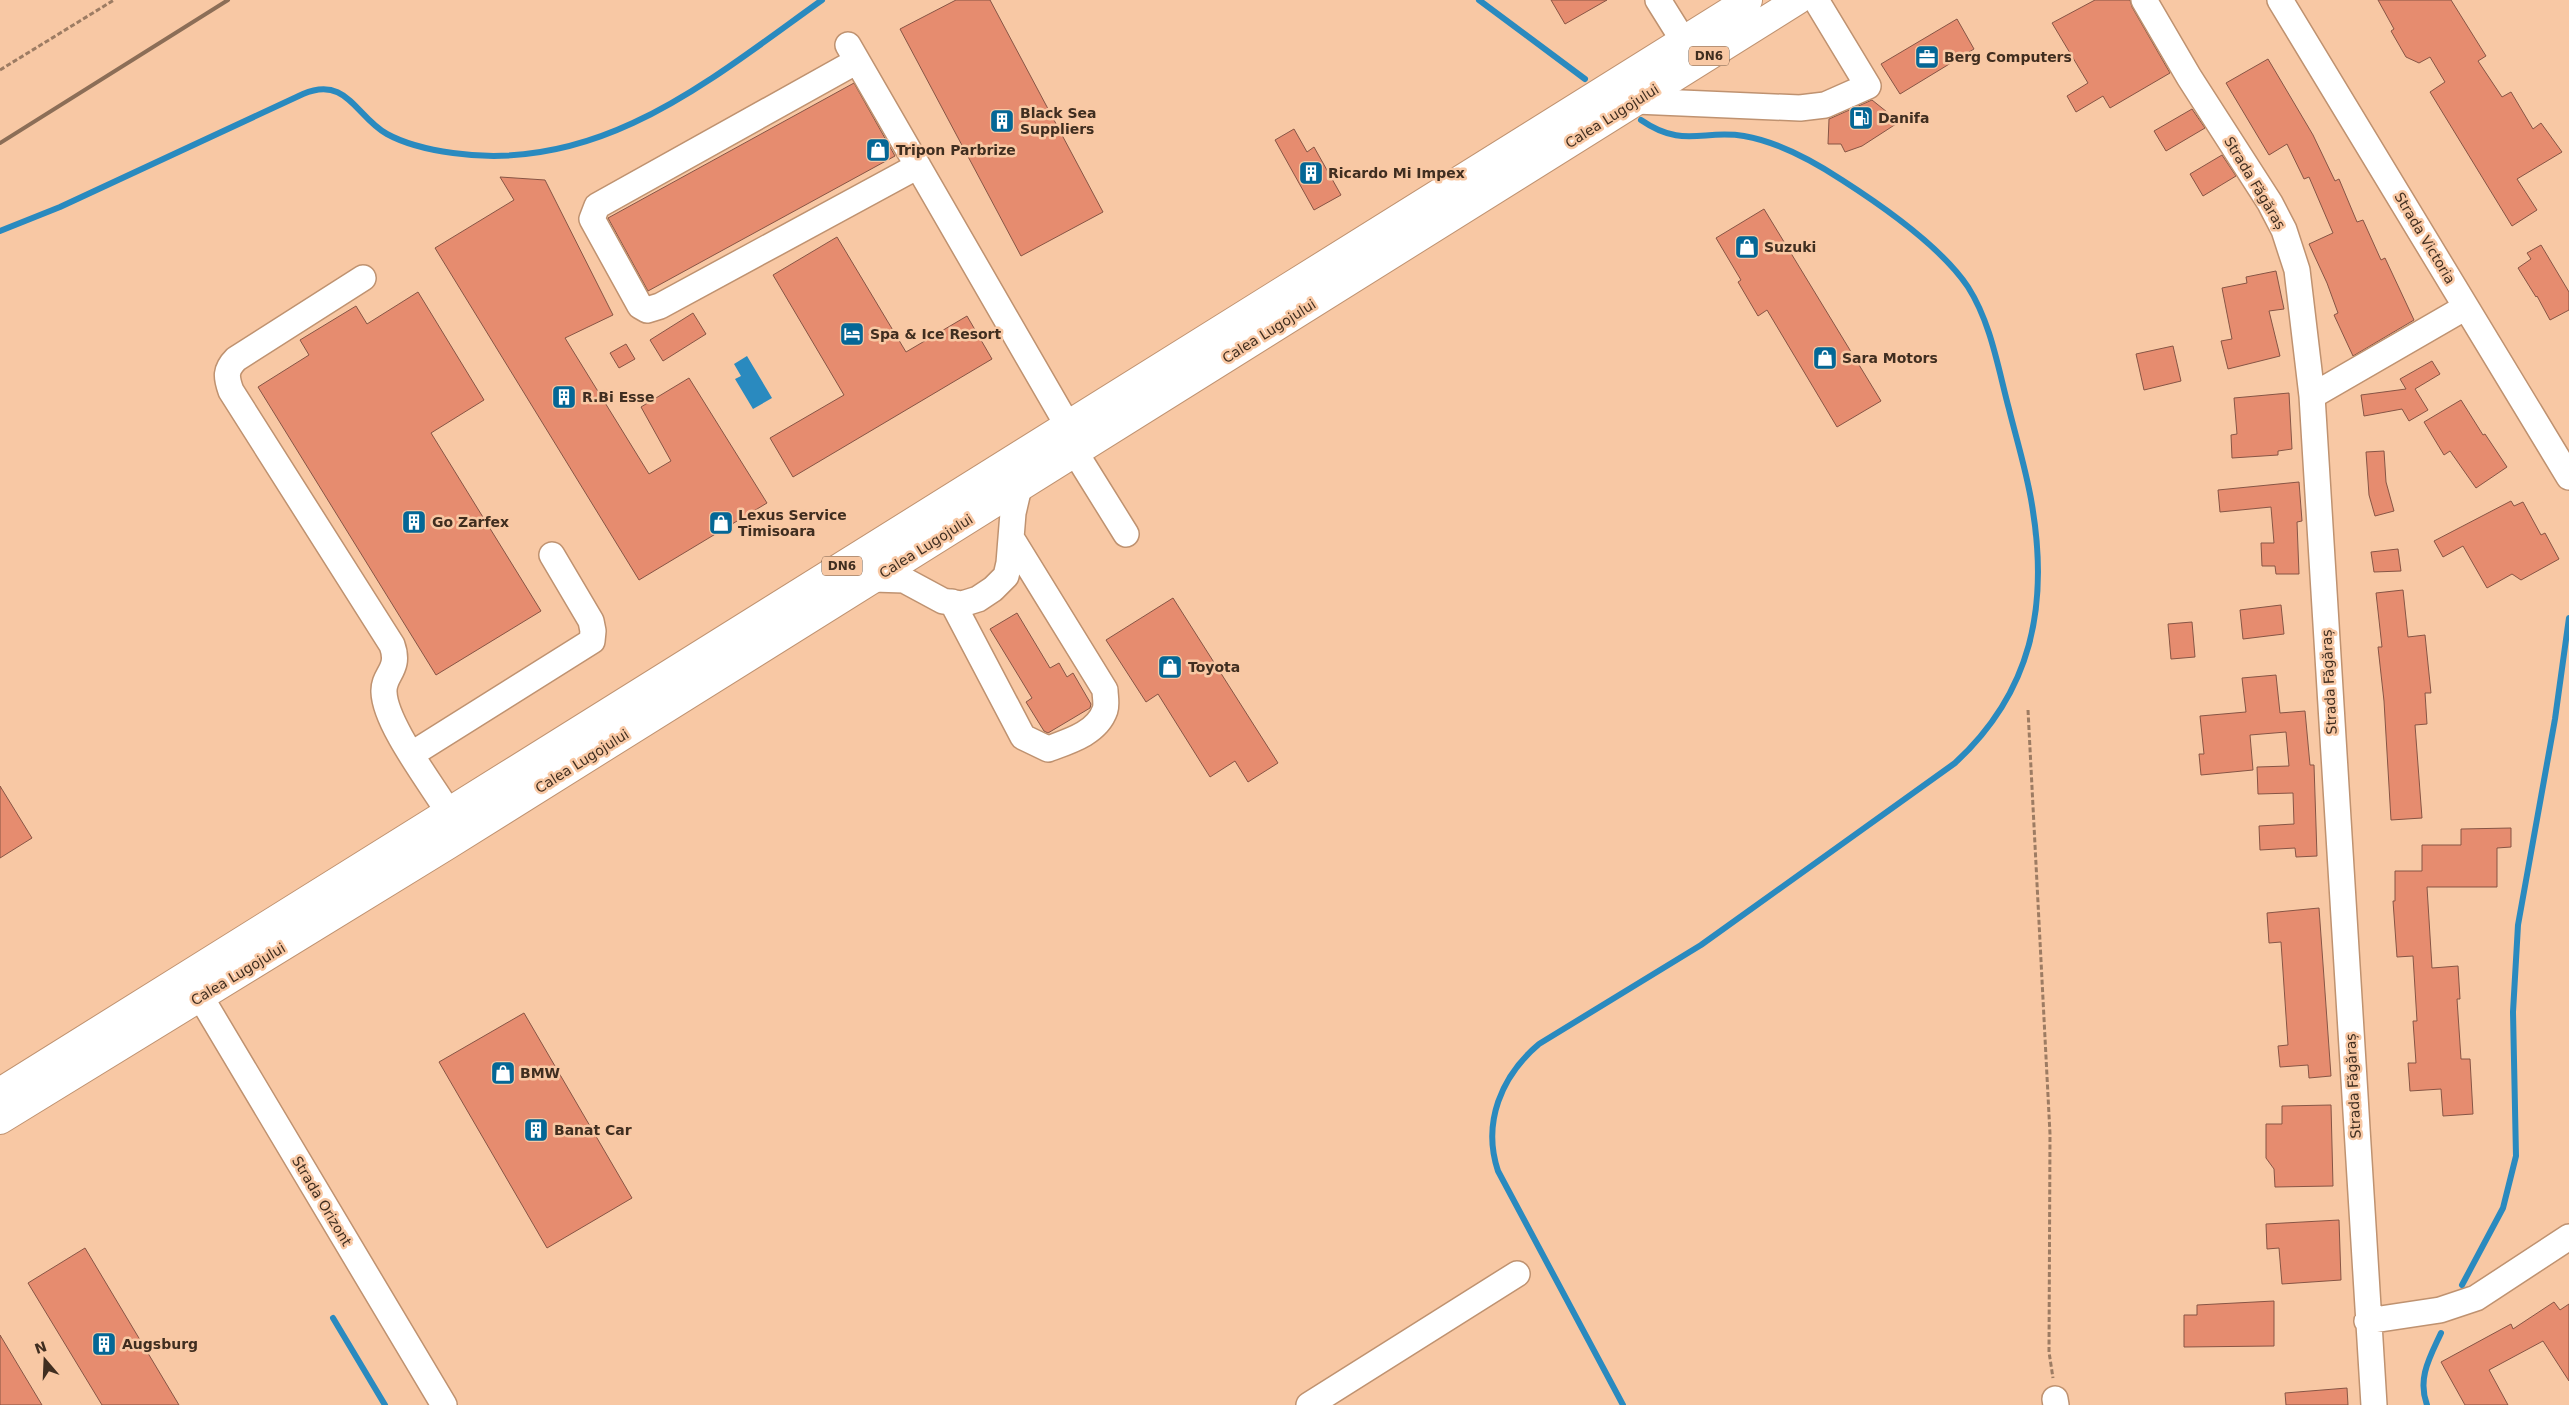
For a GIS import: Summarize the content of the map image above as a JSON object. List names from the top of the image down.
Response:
{
  "streets": {
    "main road": ["DN6", "Calea Lugojului"],
    "street": ["Strada Făgăraș", "Strada Victoria", "Strada Orizont"]
  },
  "crossings": [
    ["Calea Lugojului", "Strada Orizont"]
  ],
  "places": {
    "office": ["Berg Computers"],
    "fuel station": ["Danifa"],
    "building": [
      "Black Sea Suppliers",
      "Ricardo Mi Impex",
      "R.Bi Esse",
      "Go Zarfex",
      "Banat Car",
      "Augsburg"
    ],
    "shop": [
      "Tripon Parbrize",
      "Suzuki",
      "Sara Motors",
      "Lexus Service Timisoara",
      "Toyota",
      "BMW"
    ],
    "hotel": ["Spa & Ice Resort"]
  },
  "north": "top"
}
